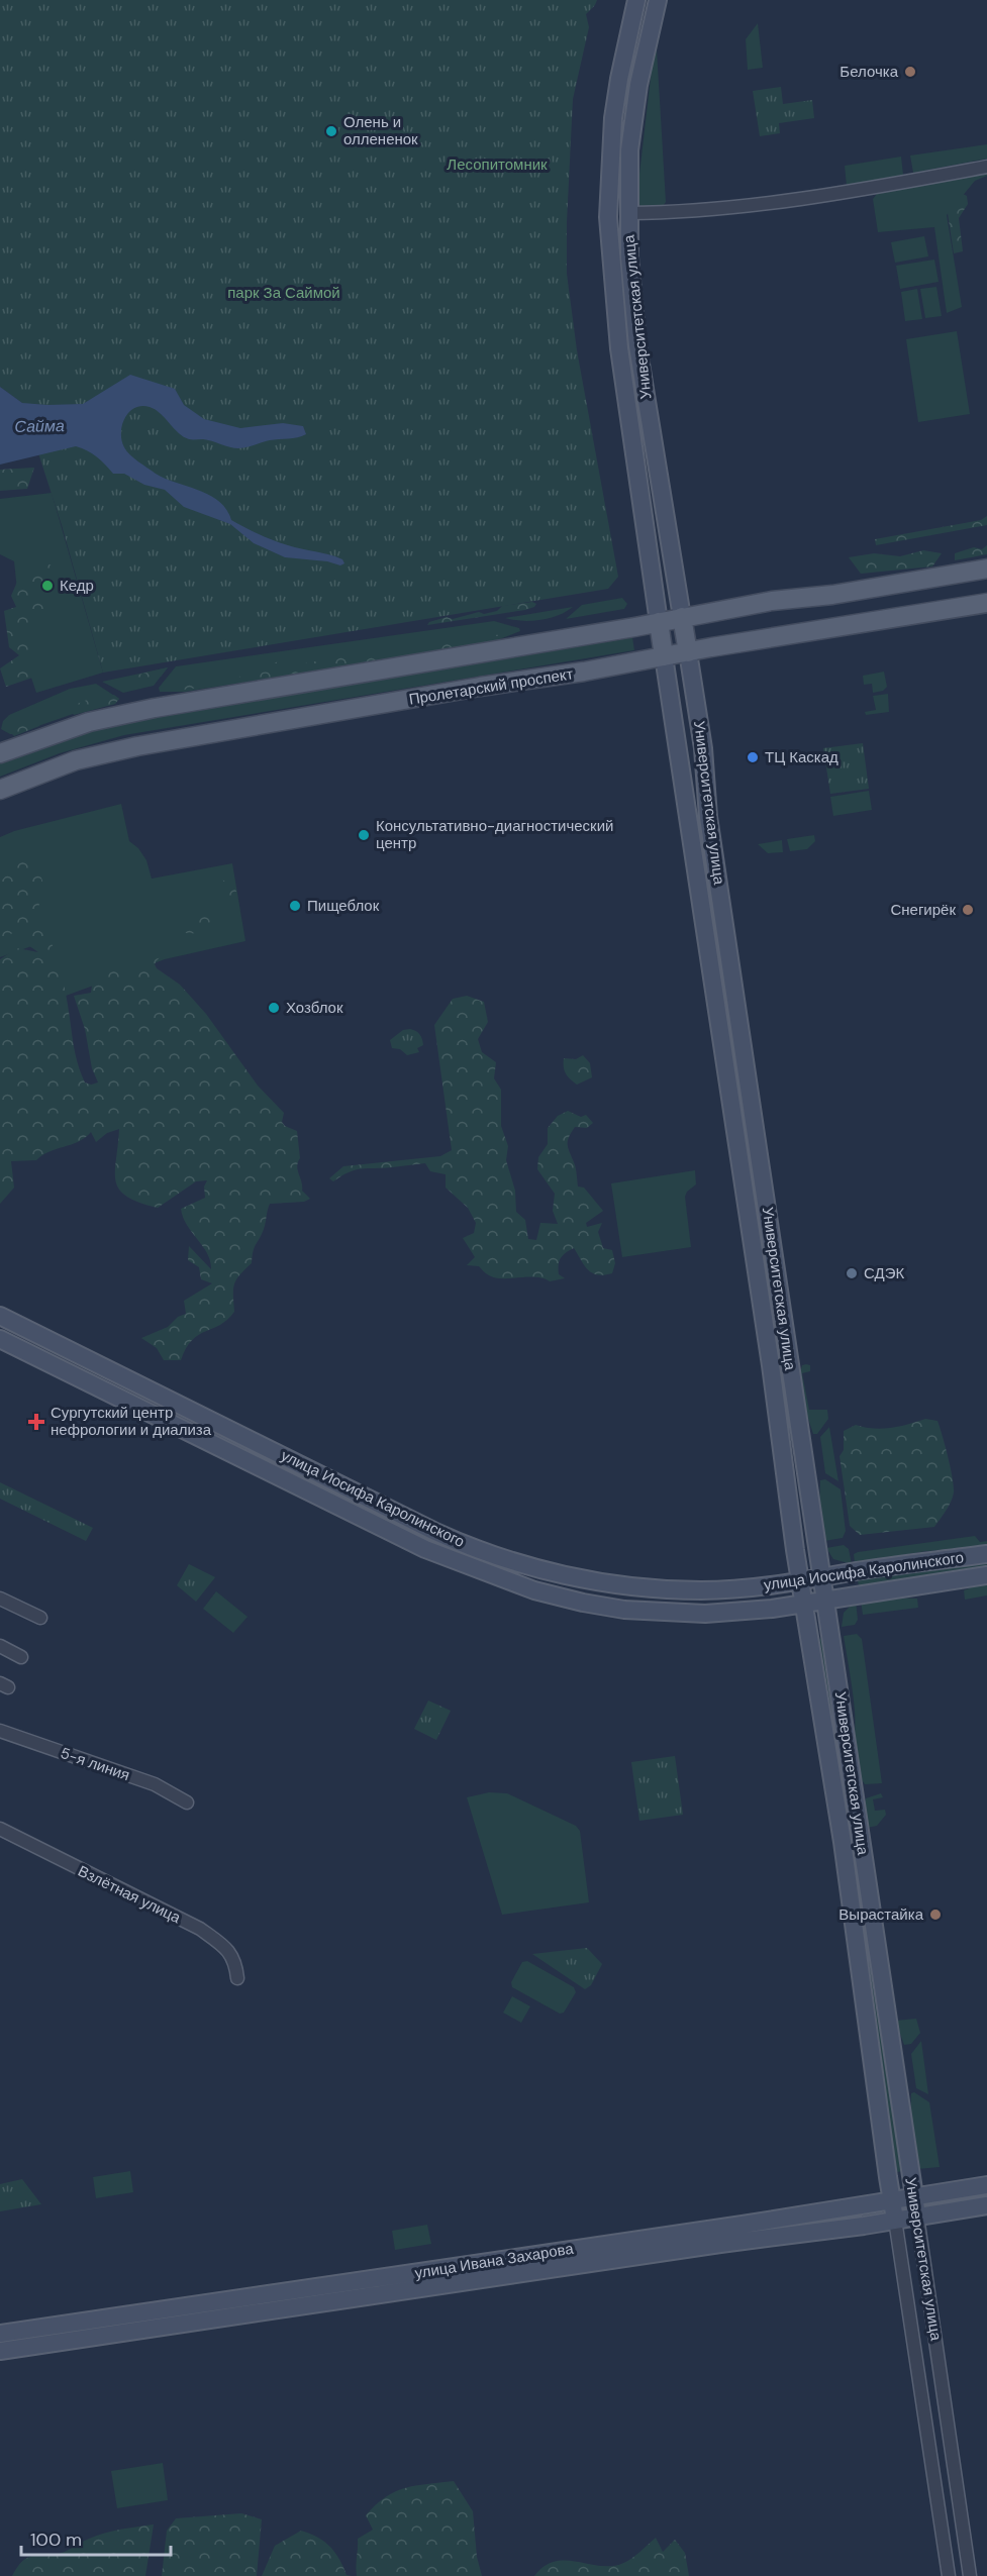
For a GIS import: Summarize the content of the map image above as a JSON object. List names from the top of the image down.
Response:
{
  "streets": {
    "main road": [
      "Университетская улица",
      "Пролетарский проспект",
      "улица Иосифа Каролинского",
      "улица Ивана Захарова"
    ],
    "street": ["5-я линия", "Взлётная улица"]
  },
  "crossings": [
    ["Университетская улица", "Пролетарский проспект"],
    ["Университетская улица", "улица Иосифа Каролинского"],
    ["Университетская улица", "улица Ивана Захарова"]
  ],
  "water": ["Сайма"],
  "parks": ["Лесопитомник", "парк За Саймой"],
  "places": {
    "other": [
      "Белочка",
      "Олень и оллененок",
      "Кедр",
      "ТЦ Каскад",
      "Консультативно-диагностический центр",
      "Пищеблок",
      "Снегирёк",
      "Хозблок",
      "СДЭК",
      "Вырастайка"
    ],
    "health": ["Сургутский центр нефрологии и диализа"]
  },
  "scale_bar": "100 m"
}
